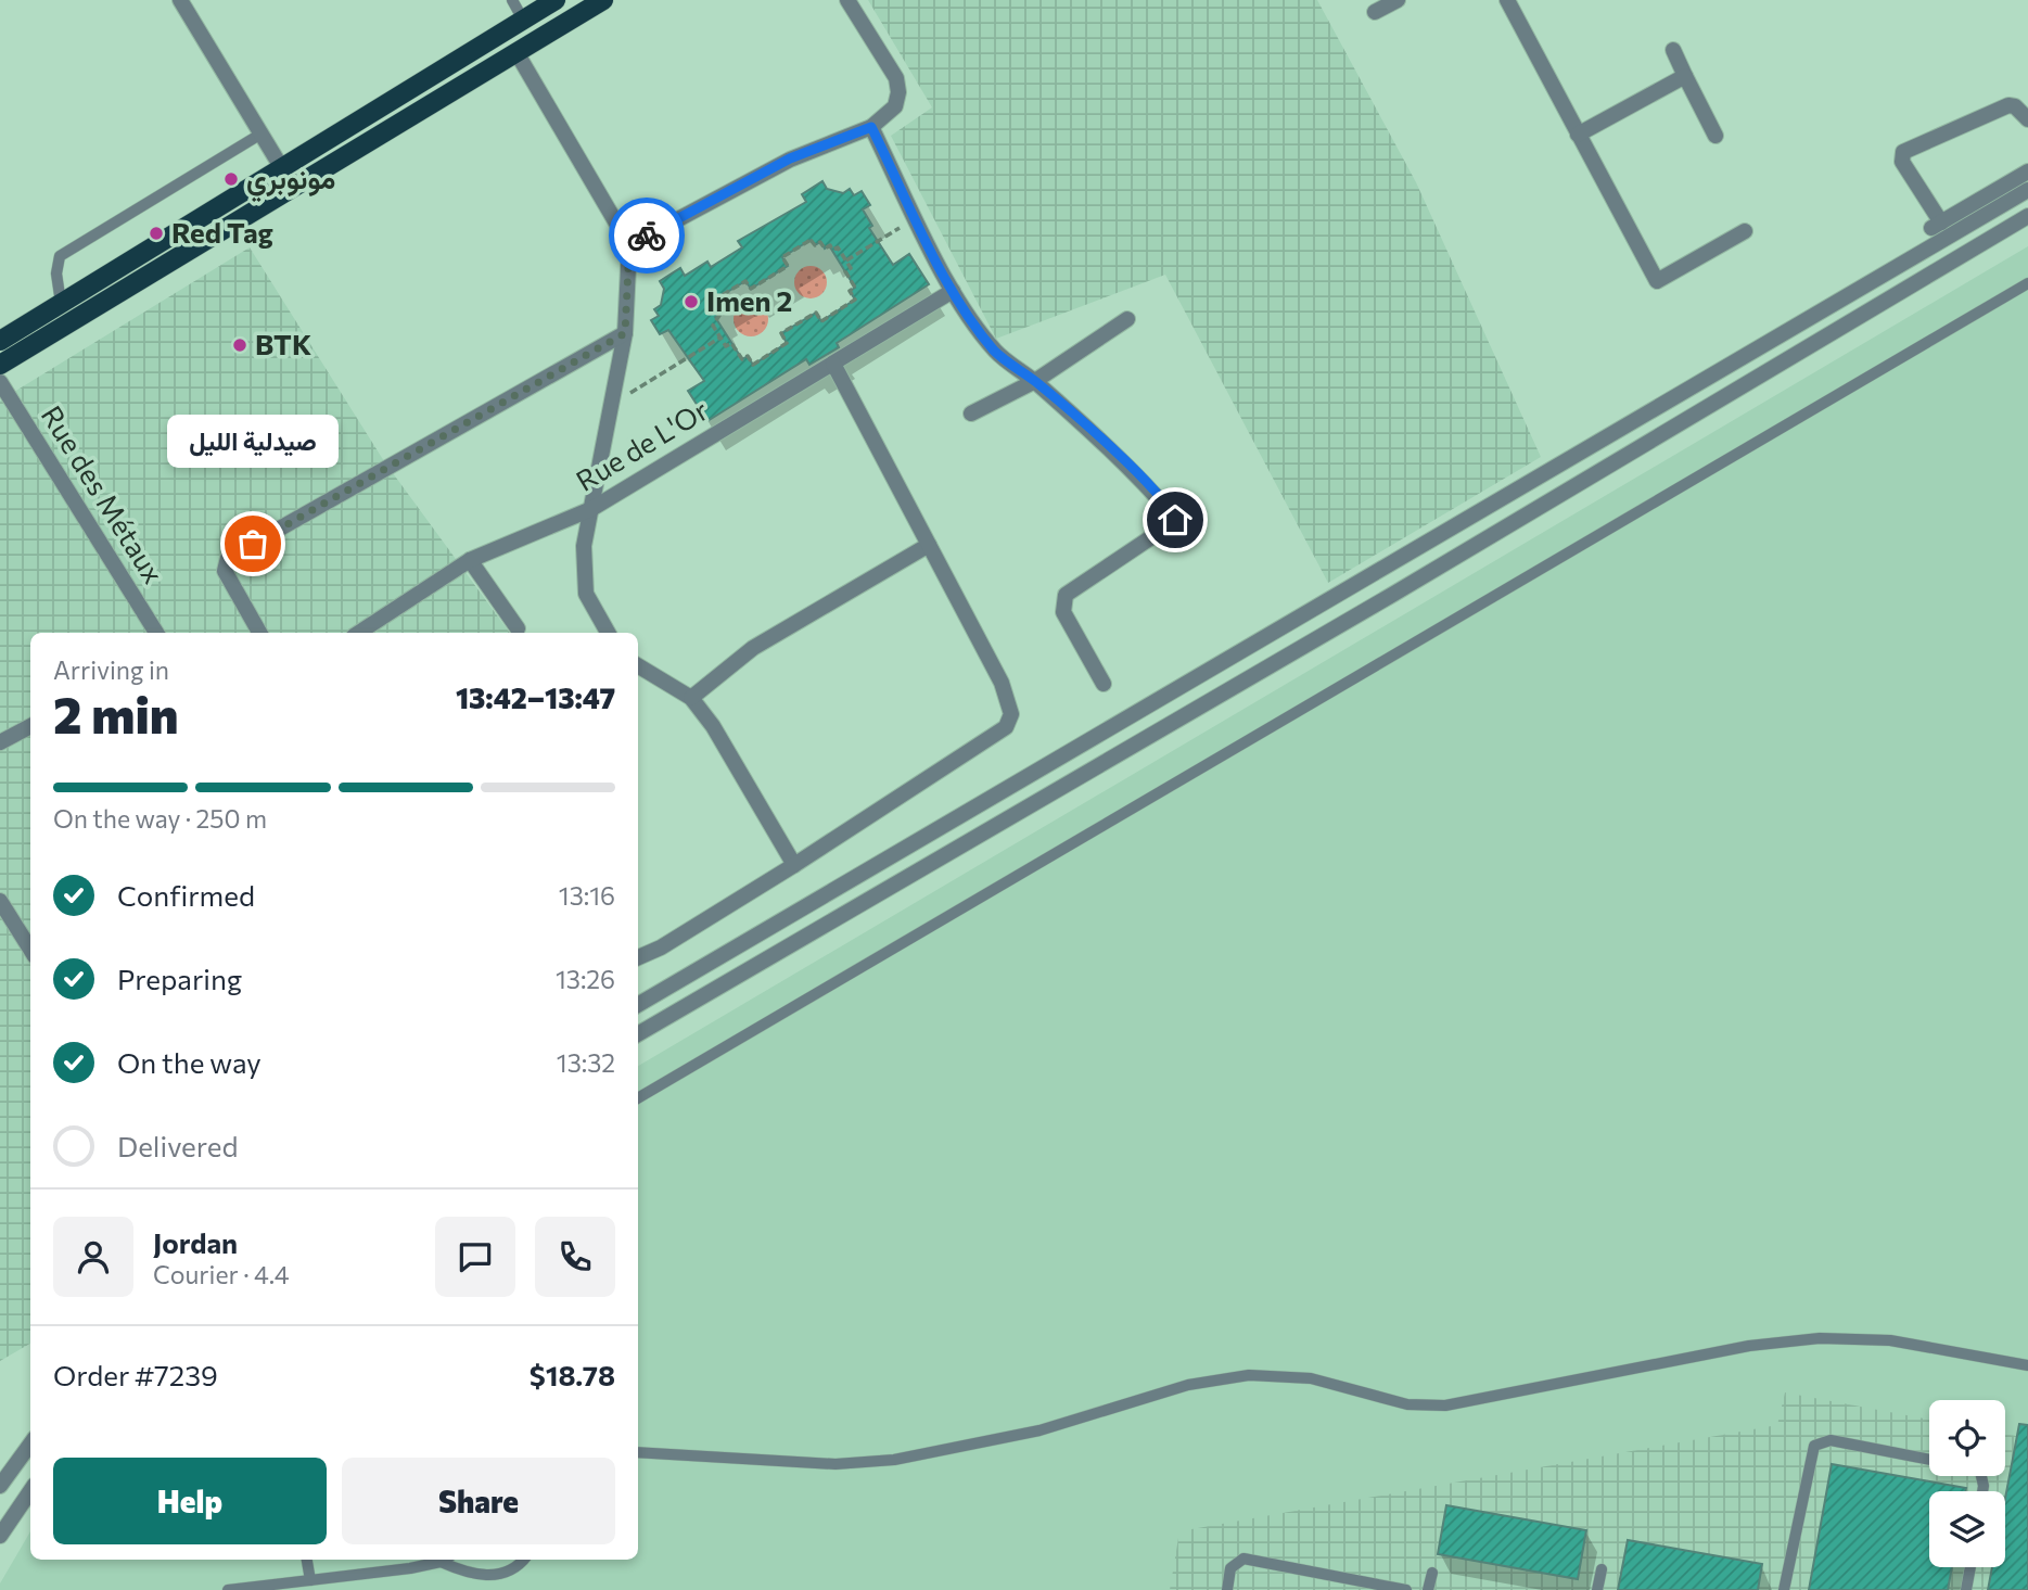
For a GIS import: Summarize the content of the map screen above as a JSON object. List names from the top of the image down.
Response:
{
  "streets": {
    "street": ["Rue de L'Or", "Rue des Métaux"]
  },
  "places": [
    "مونوبري",
    "Red Tag",
    "Imen 2",
    "BTK",
    "صيدلية الليل"
  ],
  "page": {
    "bubble": "صيدلية الليل",
    "heading": ["2 min", "Arriving in", "13:42–13:47"],
    "panel": [
      "Jordan",
      "Courier · 4.4",
      "Order #7239",
      "$18.78"
    ],
    "bar": "On the way · 250 m",
    "list": [
      ["Confirmed", "13:16"],
      ["Preparing", "13:26"],
      ["On the way", "13:32"],
      "Delivered"
    ],
    "buttons": ["Help", "Share"]
  }
}
